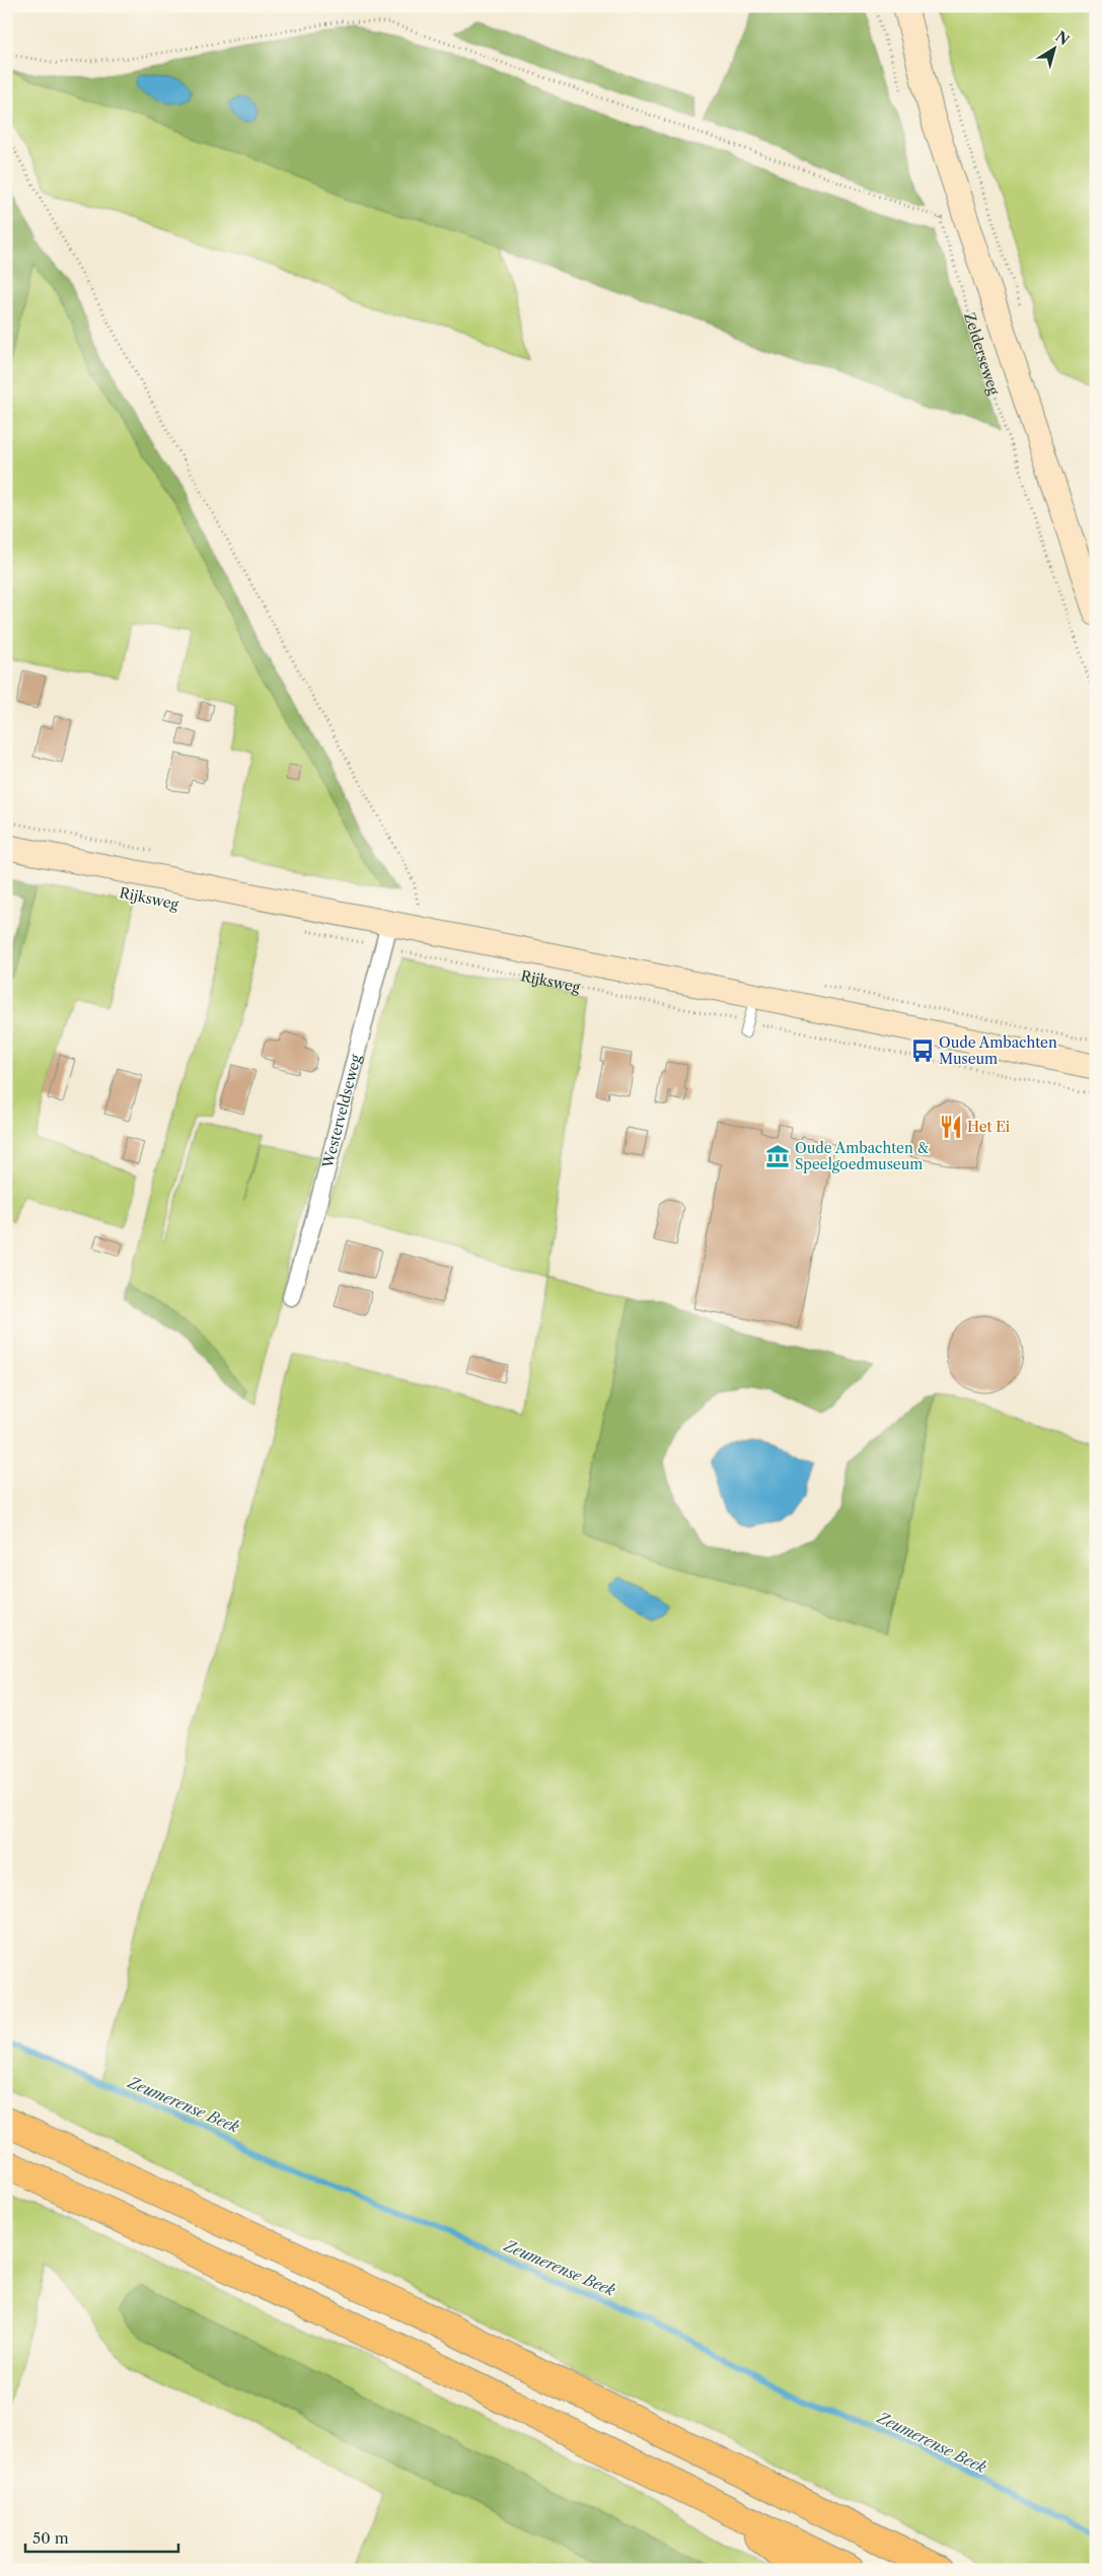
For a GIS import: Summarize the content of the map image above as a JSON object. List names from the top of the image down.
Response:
{
  "streets": {
    "main road": ["Zelderseweg", "Rijksweg"],
    "street": ["Westerveldseweg"]
  },
  "crossings": [
    ["Rijksweg", "Westerveldseweg"]
  ],
  "water": ["Zeumerense Beek"],
  "places": {
    "bus stop": ["Oude Ambachten Museum"],
    "restaurant": ["Het Ei"],
    "museum": ["Oude Ambachten & Speelgoedmuseum"]
  },
  "scale_bar": "50 m",
  "north": "top right"
}
